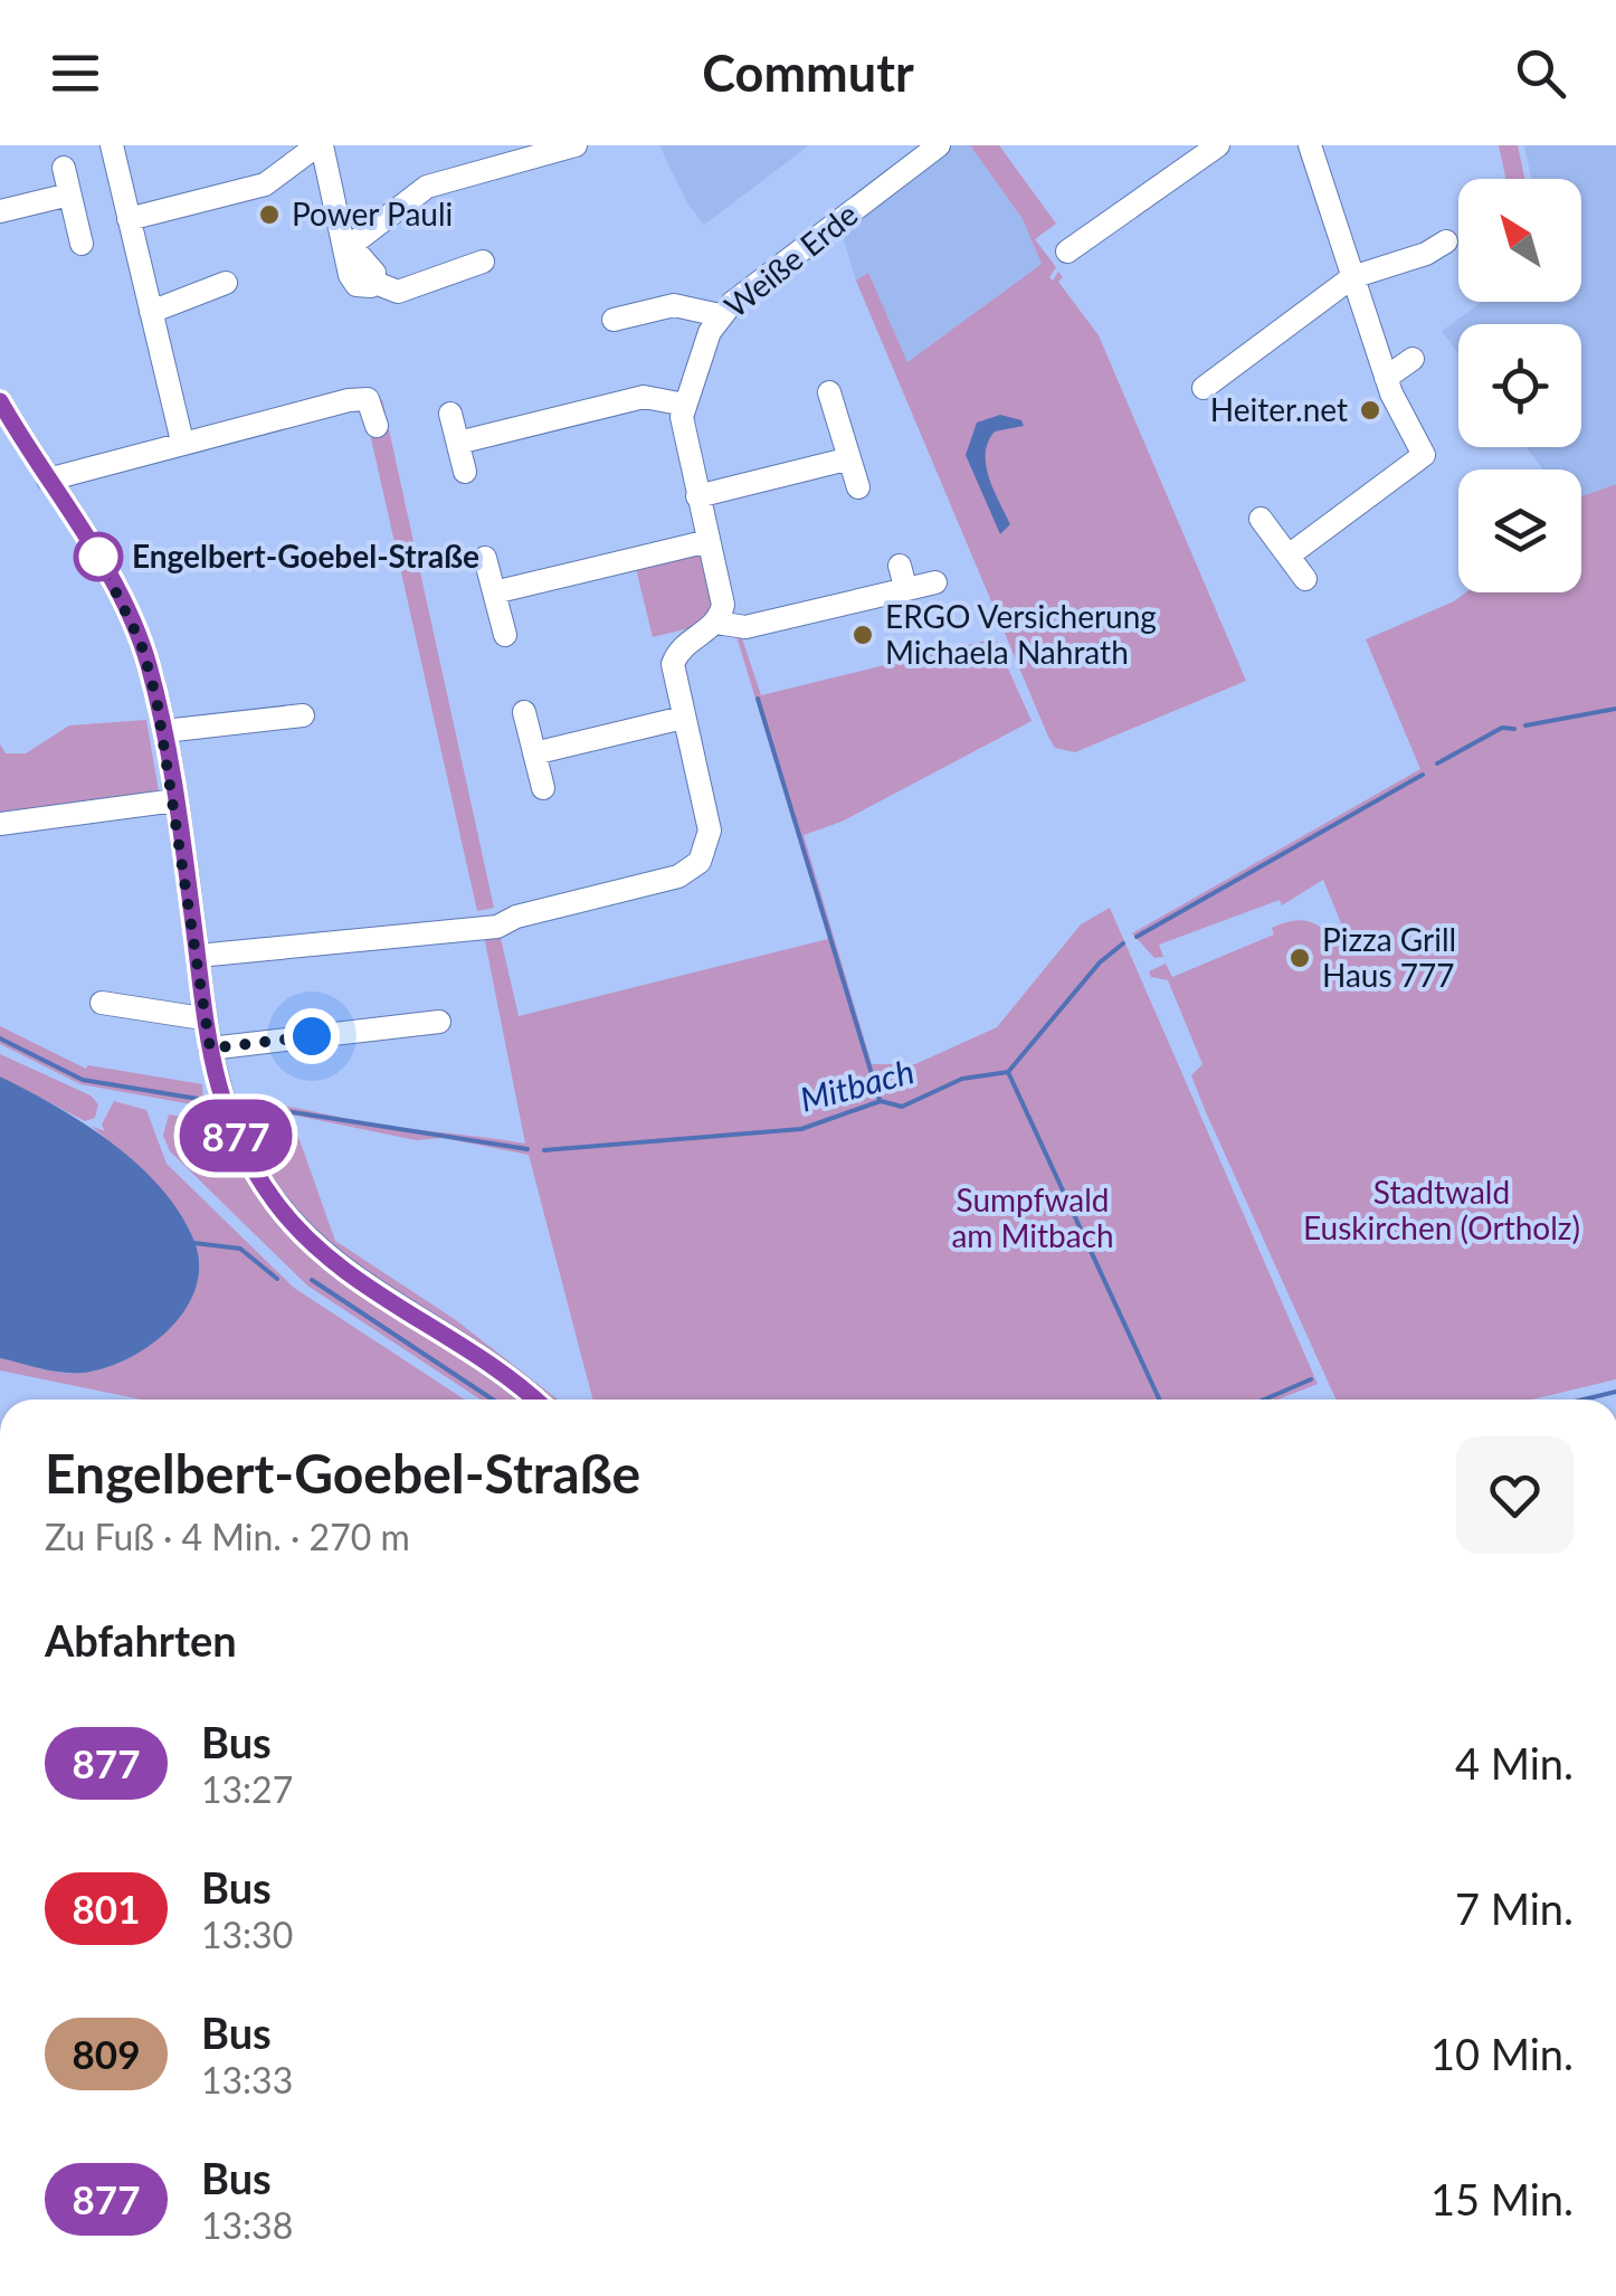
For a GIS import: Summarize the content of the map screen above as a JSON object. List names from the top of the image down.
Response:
{
  "streets": {
    "street": ["Weiße Erde"]
  },
  "water": ["Mitbach"],
  "parks": ["Stadtwald Euskirchen (Ortholz)", "Sumpfwald am Mitbach"],
  "places": [
    "Power Pauli",
    "Heiter.net",
    "Engelbert-Goebel-Straße",
    "ERGO Versicherung Michaela Nahrath",
    "Pizza Grill Haus 777"
  ],
  "lines": ["bus line 877"],
  "north": "top left",
  "page": {
    "header": "Commutr",
    "on_map": "877",
    "heading": [
      ["Engelbert-Goebel-Straße", "Zu Fuß · 4 Min. · 270 m"],
      "Abfahrten"
    ],
    "list": [
      {
        "mark": "877",
        "name": "Bus",
        "note": "13:27",
        "value": "4 Min."
      },
      {
        "mark": "801",
        "name": "Bus",
        "note": "13:30",
        "value": "7 Min."
      },
      {
        "mark": "809",
        "name": "Bus",
        "note": "13:33",
        "value": "10 Min."
      },
      {
        "mark": "877",
        "name": "Bus",
        "note": "13:38",
        "value": "15 Min."
      }
    ]
  }
}
